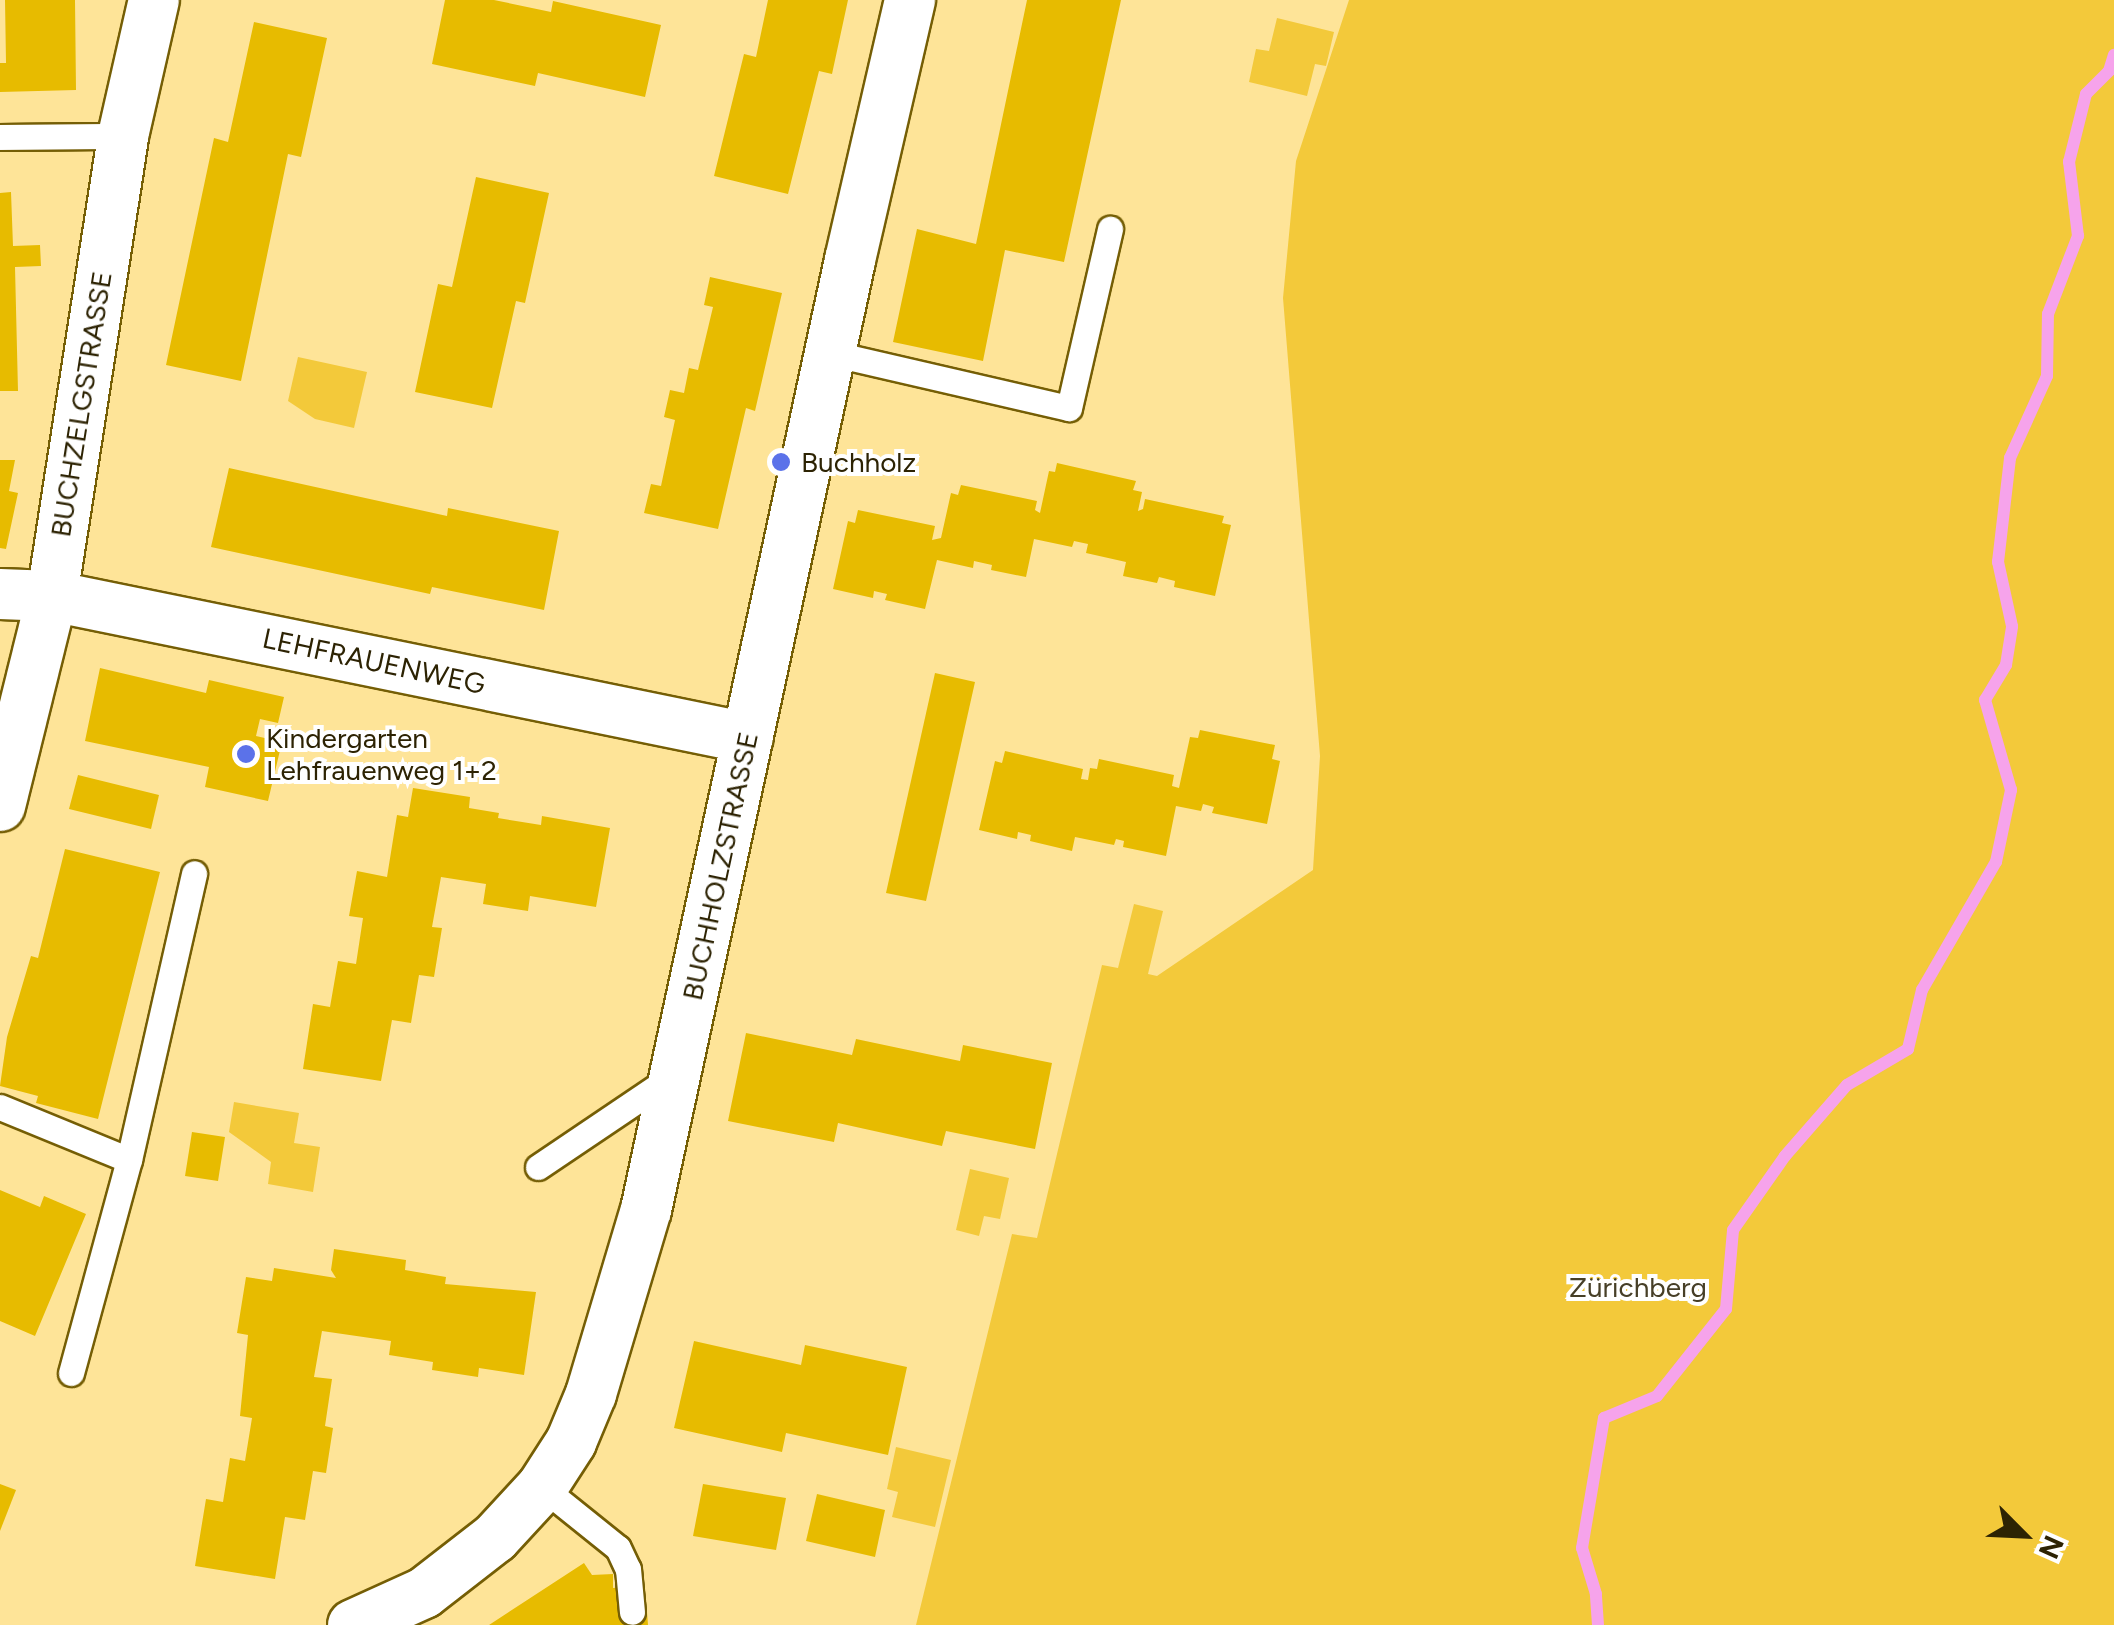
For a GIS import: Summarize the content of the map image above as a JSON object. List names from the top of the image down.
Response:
{
  "streets": {
    "street": ["BUCHZELGSTRASSE", "LEHFRAUENWEG", "BUCHHOLZSTRASSE"]
  },
  "crossings": [
    ["BUCHZELGSTRASSE", "LEHFRAUENWEG"],
    ["LEHFRAUENWEG", "BUCHHOLZSTRASSE"]
  ],
  "parks": ["Zürichberg"],
  "places": ["Buchholz", "Kindergarten Lehfrauenweg 1+2"],
  "north": "bottom right"
}
